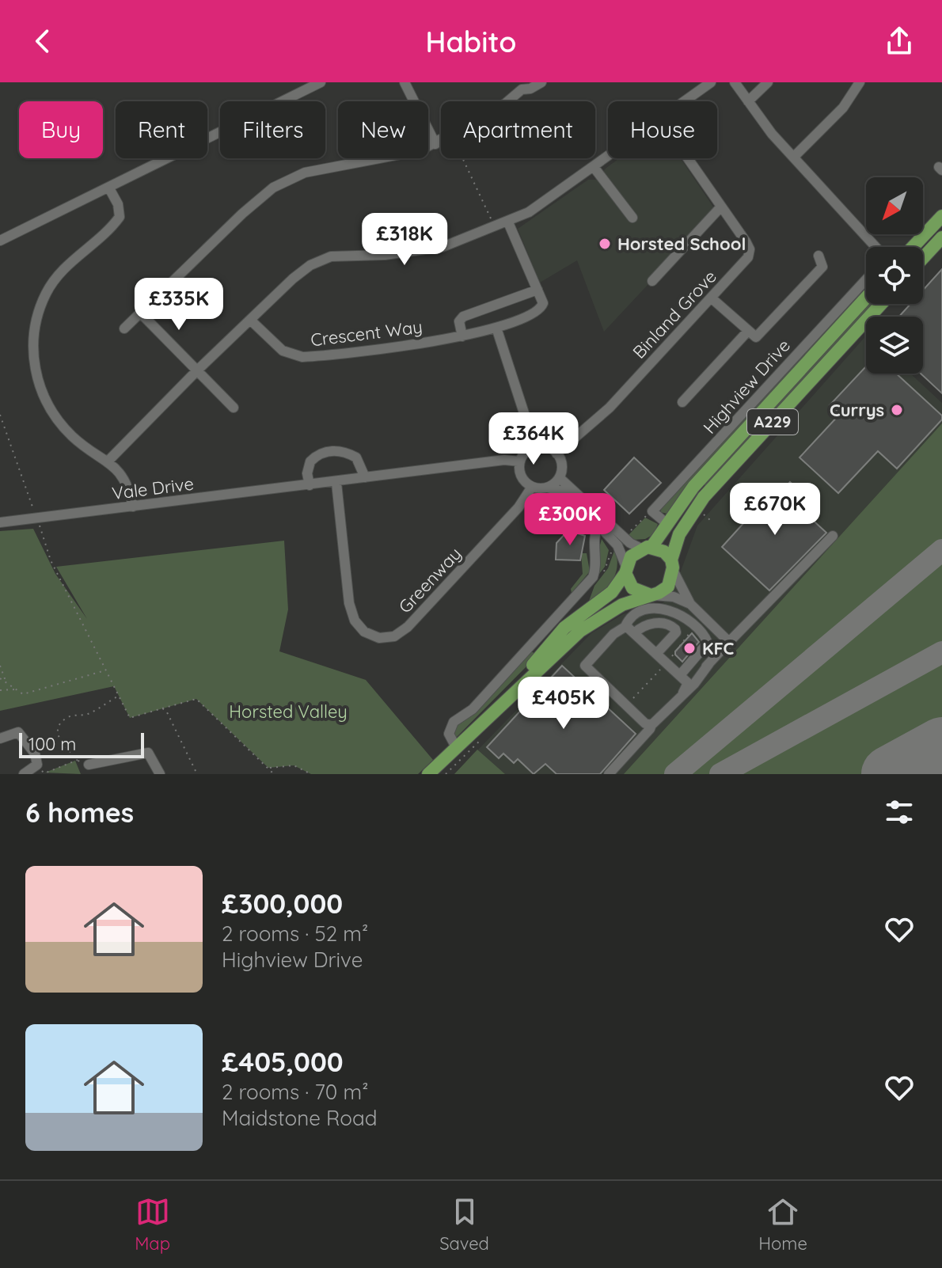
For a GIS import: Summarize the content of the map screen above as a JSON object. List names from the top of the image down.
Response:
{
  "streets": {
    "main road": ["A229"],
    "street": [
      "Binland Grove",
      "Crescent Way",
      "Highview Drive",
      "Vale Drive",
      "Greenway"
    ]
  },
  "crossings": [
    ["Binland Grove", "Vale Drive"],
    ["Binland Grove", "Greenway"],
    ["Vale Drive", "Greenway"]
  ],
  "parks": ["Horsted Valley"],
  "places": ["Horsted School", "Currys", "KFC"],
  "scale_bar": "100 m",
  "north": "bottom left",
  "page": {
    "header": "Habito",
    "chip": [
      "Buy",
      "Rent",
      "Filters",
      "New",
      "Apartment",
      "House"
    ],
    "price": [
      "£318K",
      "£335K",
      "£364K",
      "£670K",
      "£300K",
      "£405K"
    ],
    "scale": "100 m",
    "heading": "6 homes",
    "list": [
      {
        "name": "£300,000",
        "note": "2 rooms · 52 m² · Highview Drive"
      },
      {
        "name": "£405,000",
        "note": "2 rooms · 70 m² · Maidstone Road"
      }
    ],
    "tabs": ["Map", "Saved", "Home"]
  }
}
